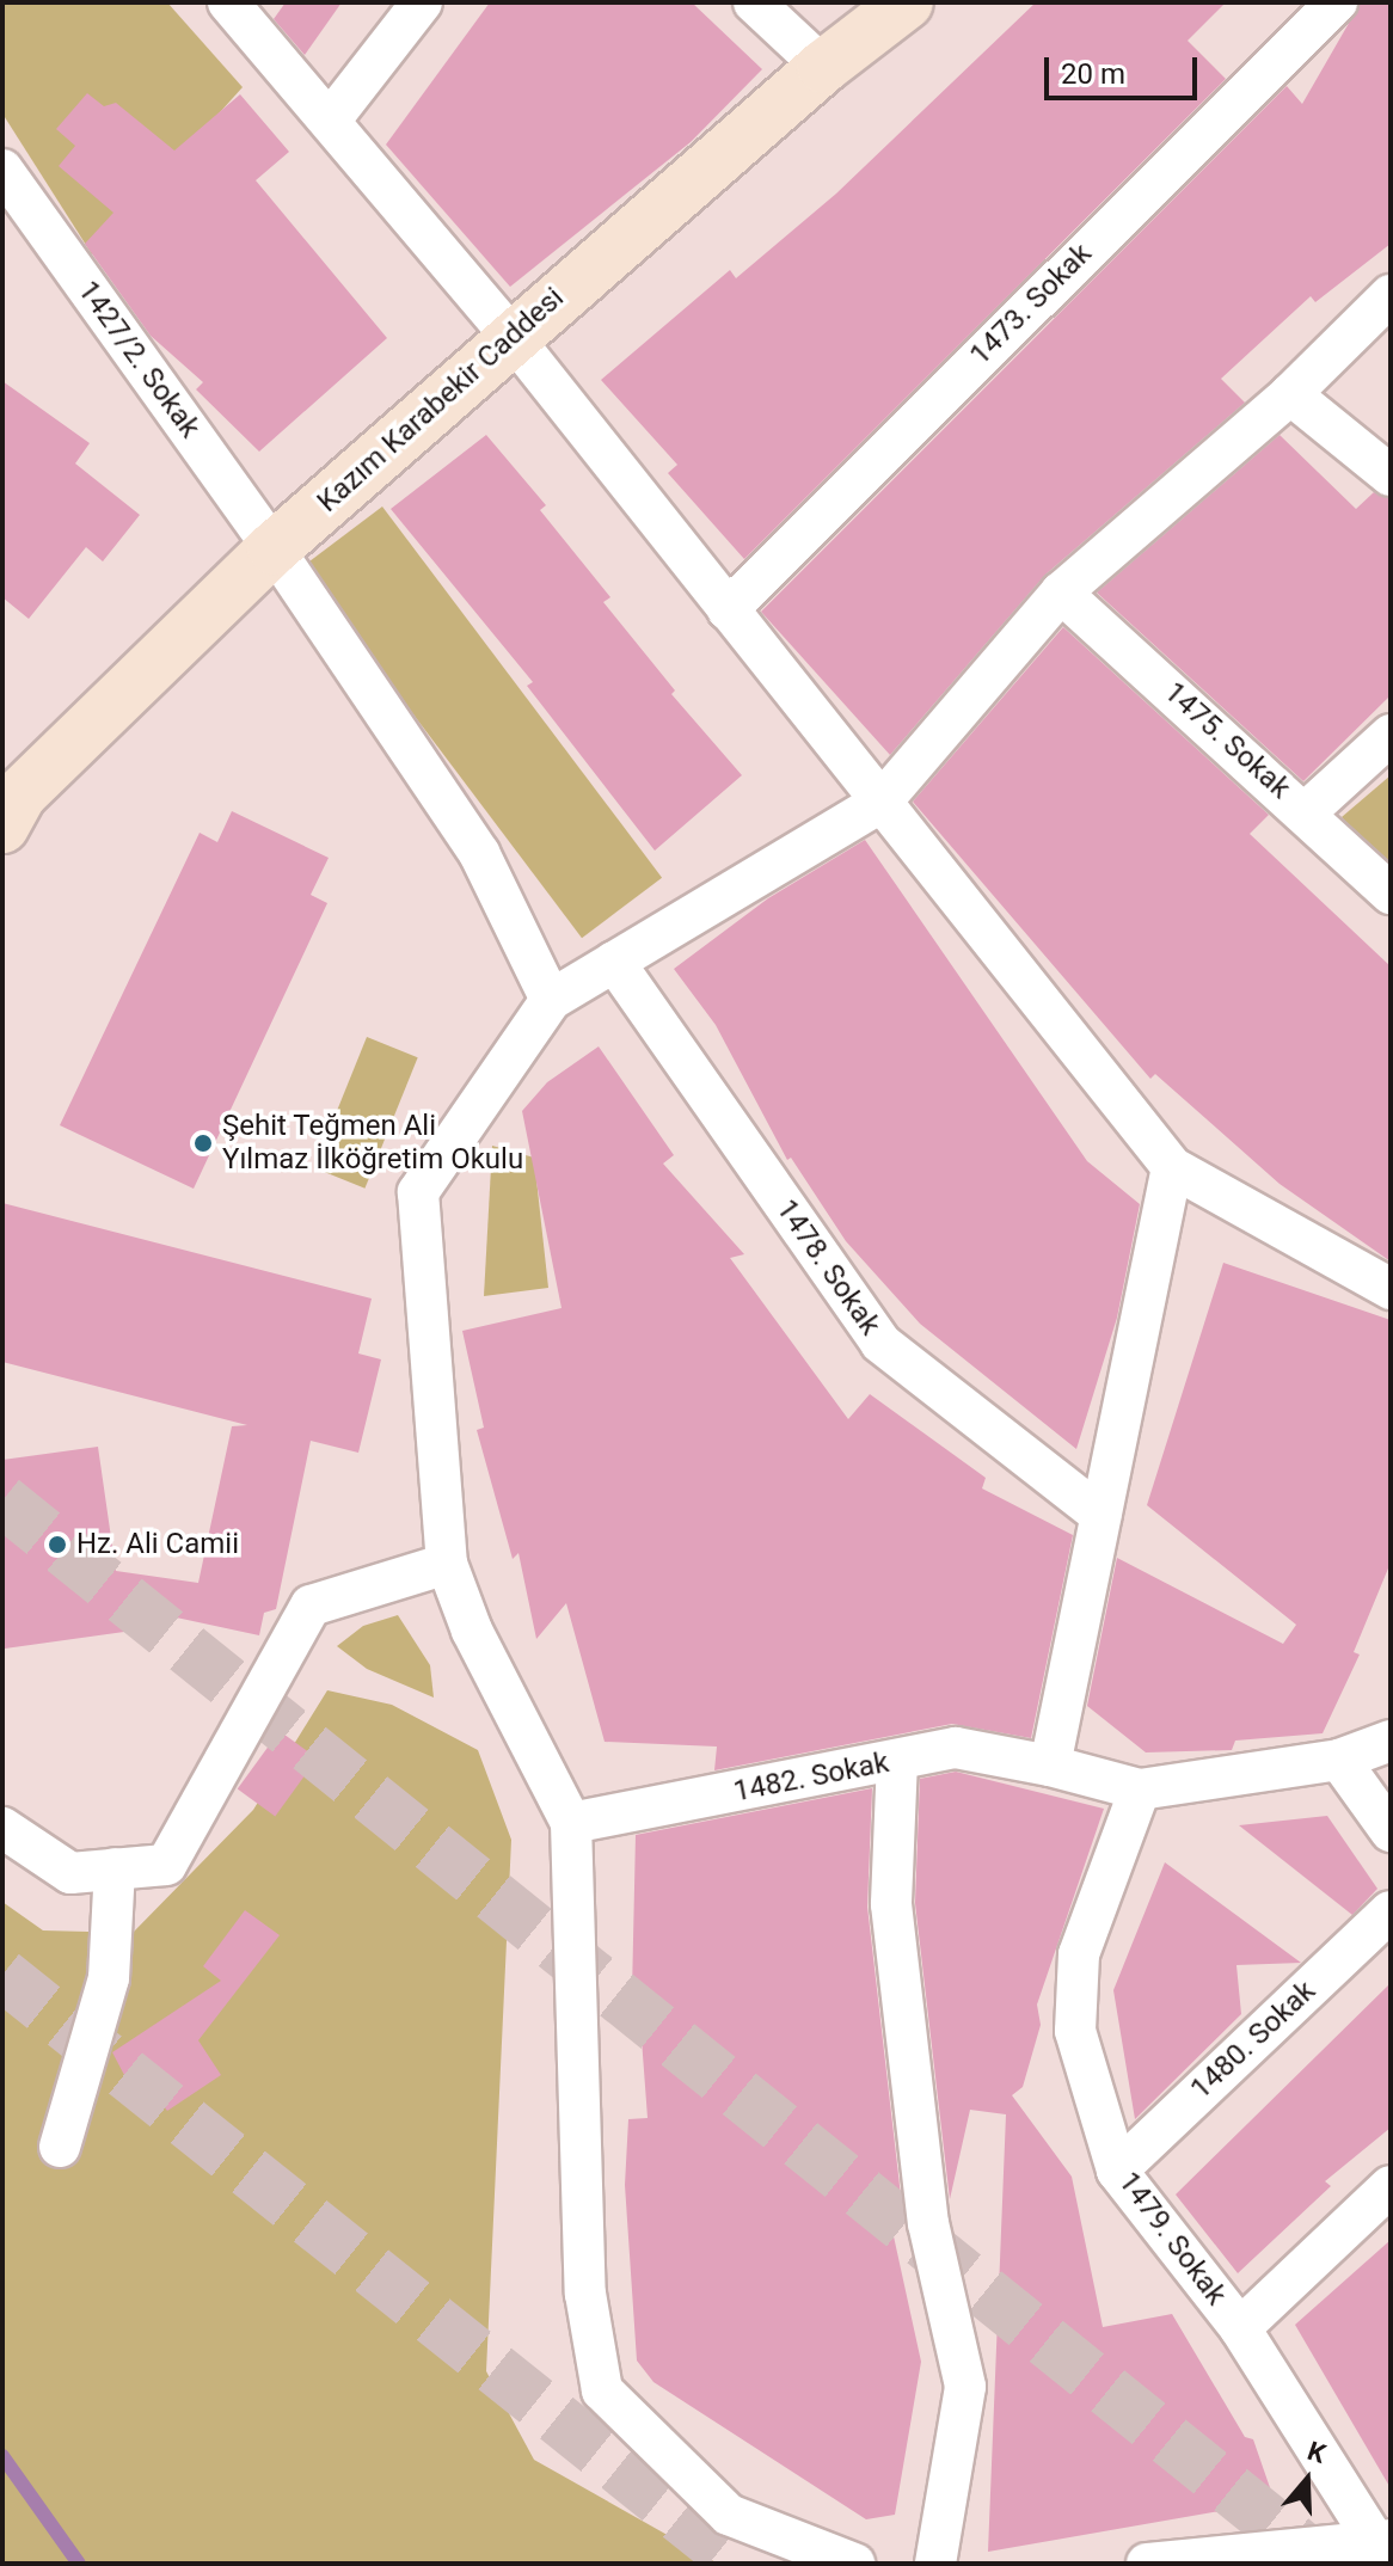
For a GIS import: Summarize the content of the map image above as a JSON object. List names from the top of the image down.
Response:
{
  "streets": {
    "street": [
      "1473. Sokak",
      "1427/2. Sokak",
      "Kazım Karabekir Caddesi",
      "1475. Sokak",
      "1478. Sokak",
      "1482. Sokak",
      "1480. Sokak",
      "1479. Sokak"
    ]
  },
  "crossings": [
    ["1427/2. Sokak", "Kazım Karabekir Caddesi"],
    ["1482. Sokak", "1479. Sokak"],
    ["1480. Sokak", "1479. Sokak"]
  ],
  "places": ["Şehit Teğmen Ali Yılmaz İlköğretim Okulu", "Hz. Ali Camii"],
  "scale_bar": "20 m",
  "north": "top"
}
